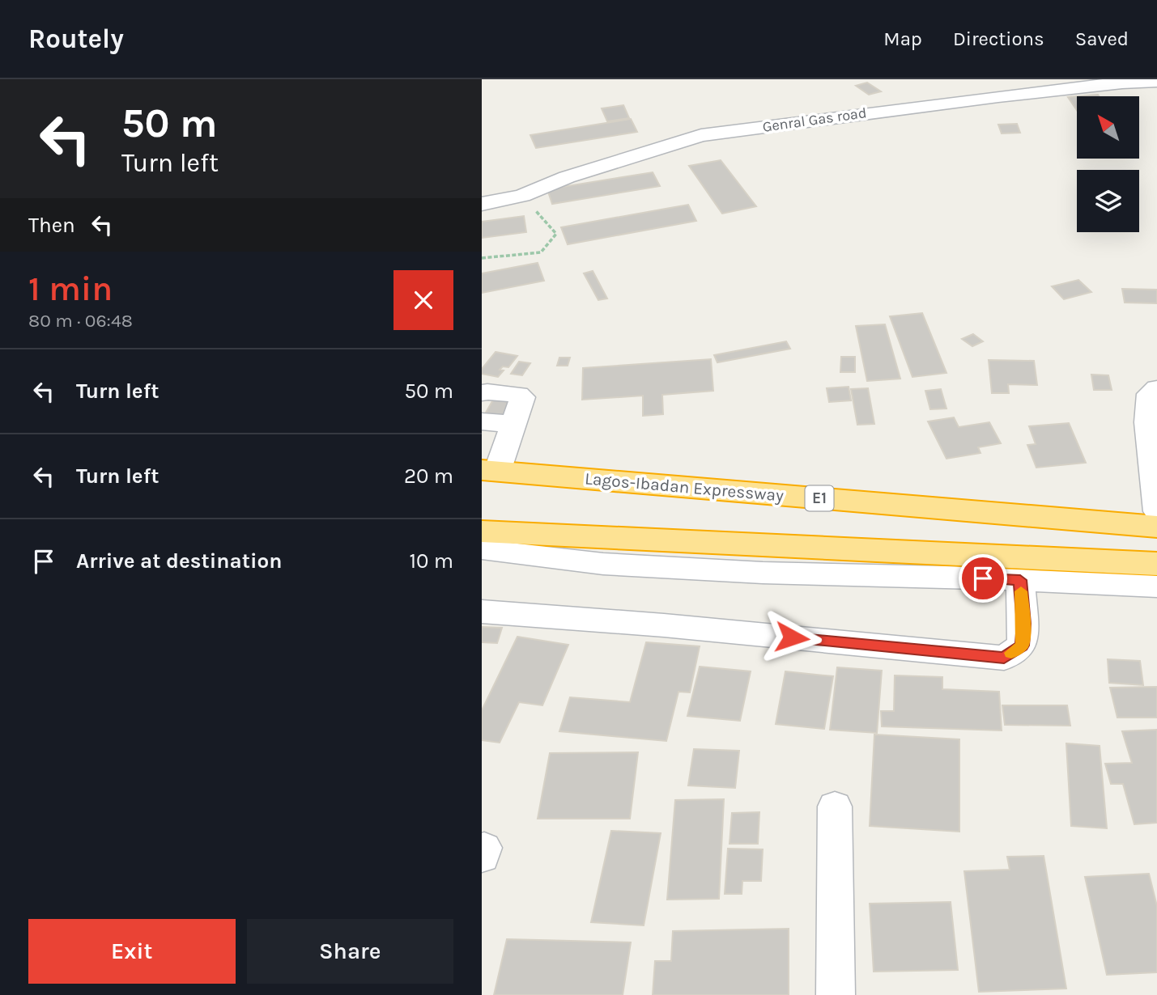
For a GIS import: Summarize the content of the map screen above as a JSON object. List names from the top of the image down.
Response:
{
  "streets": {
    "highway": ["Lagos-Ibadan Expressway", "E1"],
    "street": ["Genral Gas road"]
  },
  "north": "top left",
  "page": {
    "header": "Routely",
    "nav": ["Map", "Directions", "Saved"],
    "turn": ["50 m", "Turn left"],
    "then": "Then",
    "heading": ["1 min", "80 m · 06:48"],
    "list": [
      {
        "name": "Turn left",
        "value": "50 m"
      },
      {
        "name": "Turn left",
        "value": "20 m"
      },
      {
        "name": "Arrive at destination",
        "value": "10 m"
      }
    ],
    "buttons": ["Exit", "Share"]
  }
}
